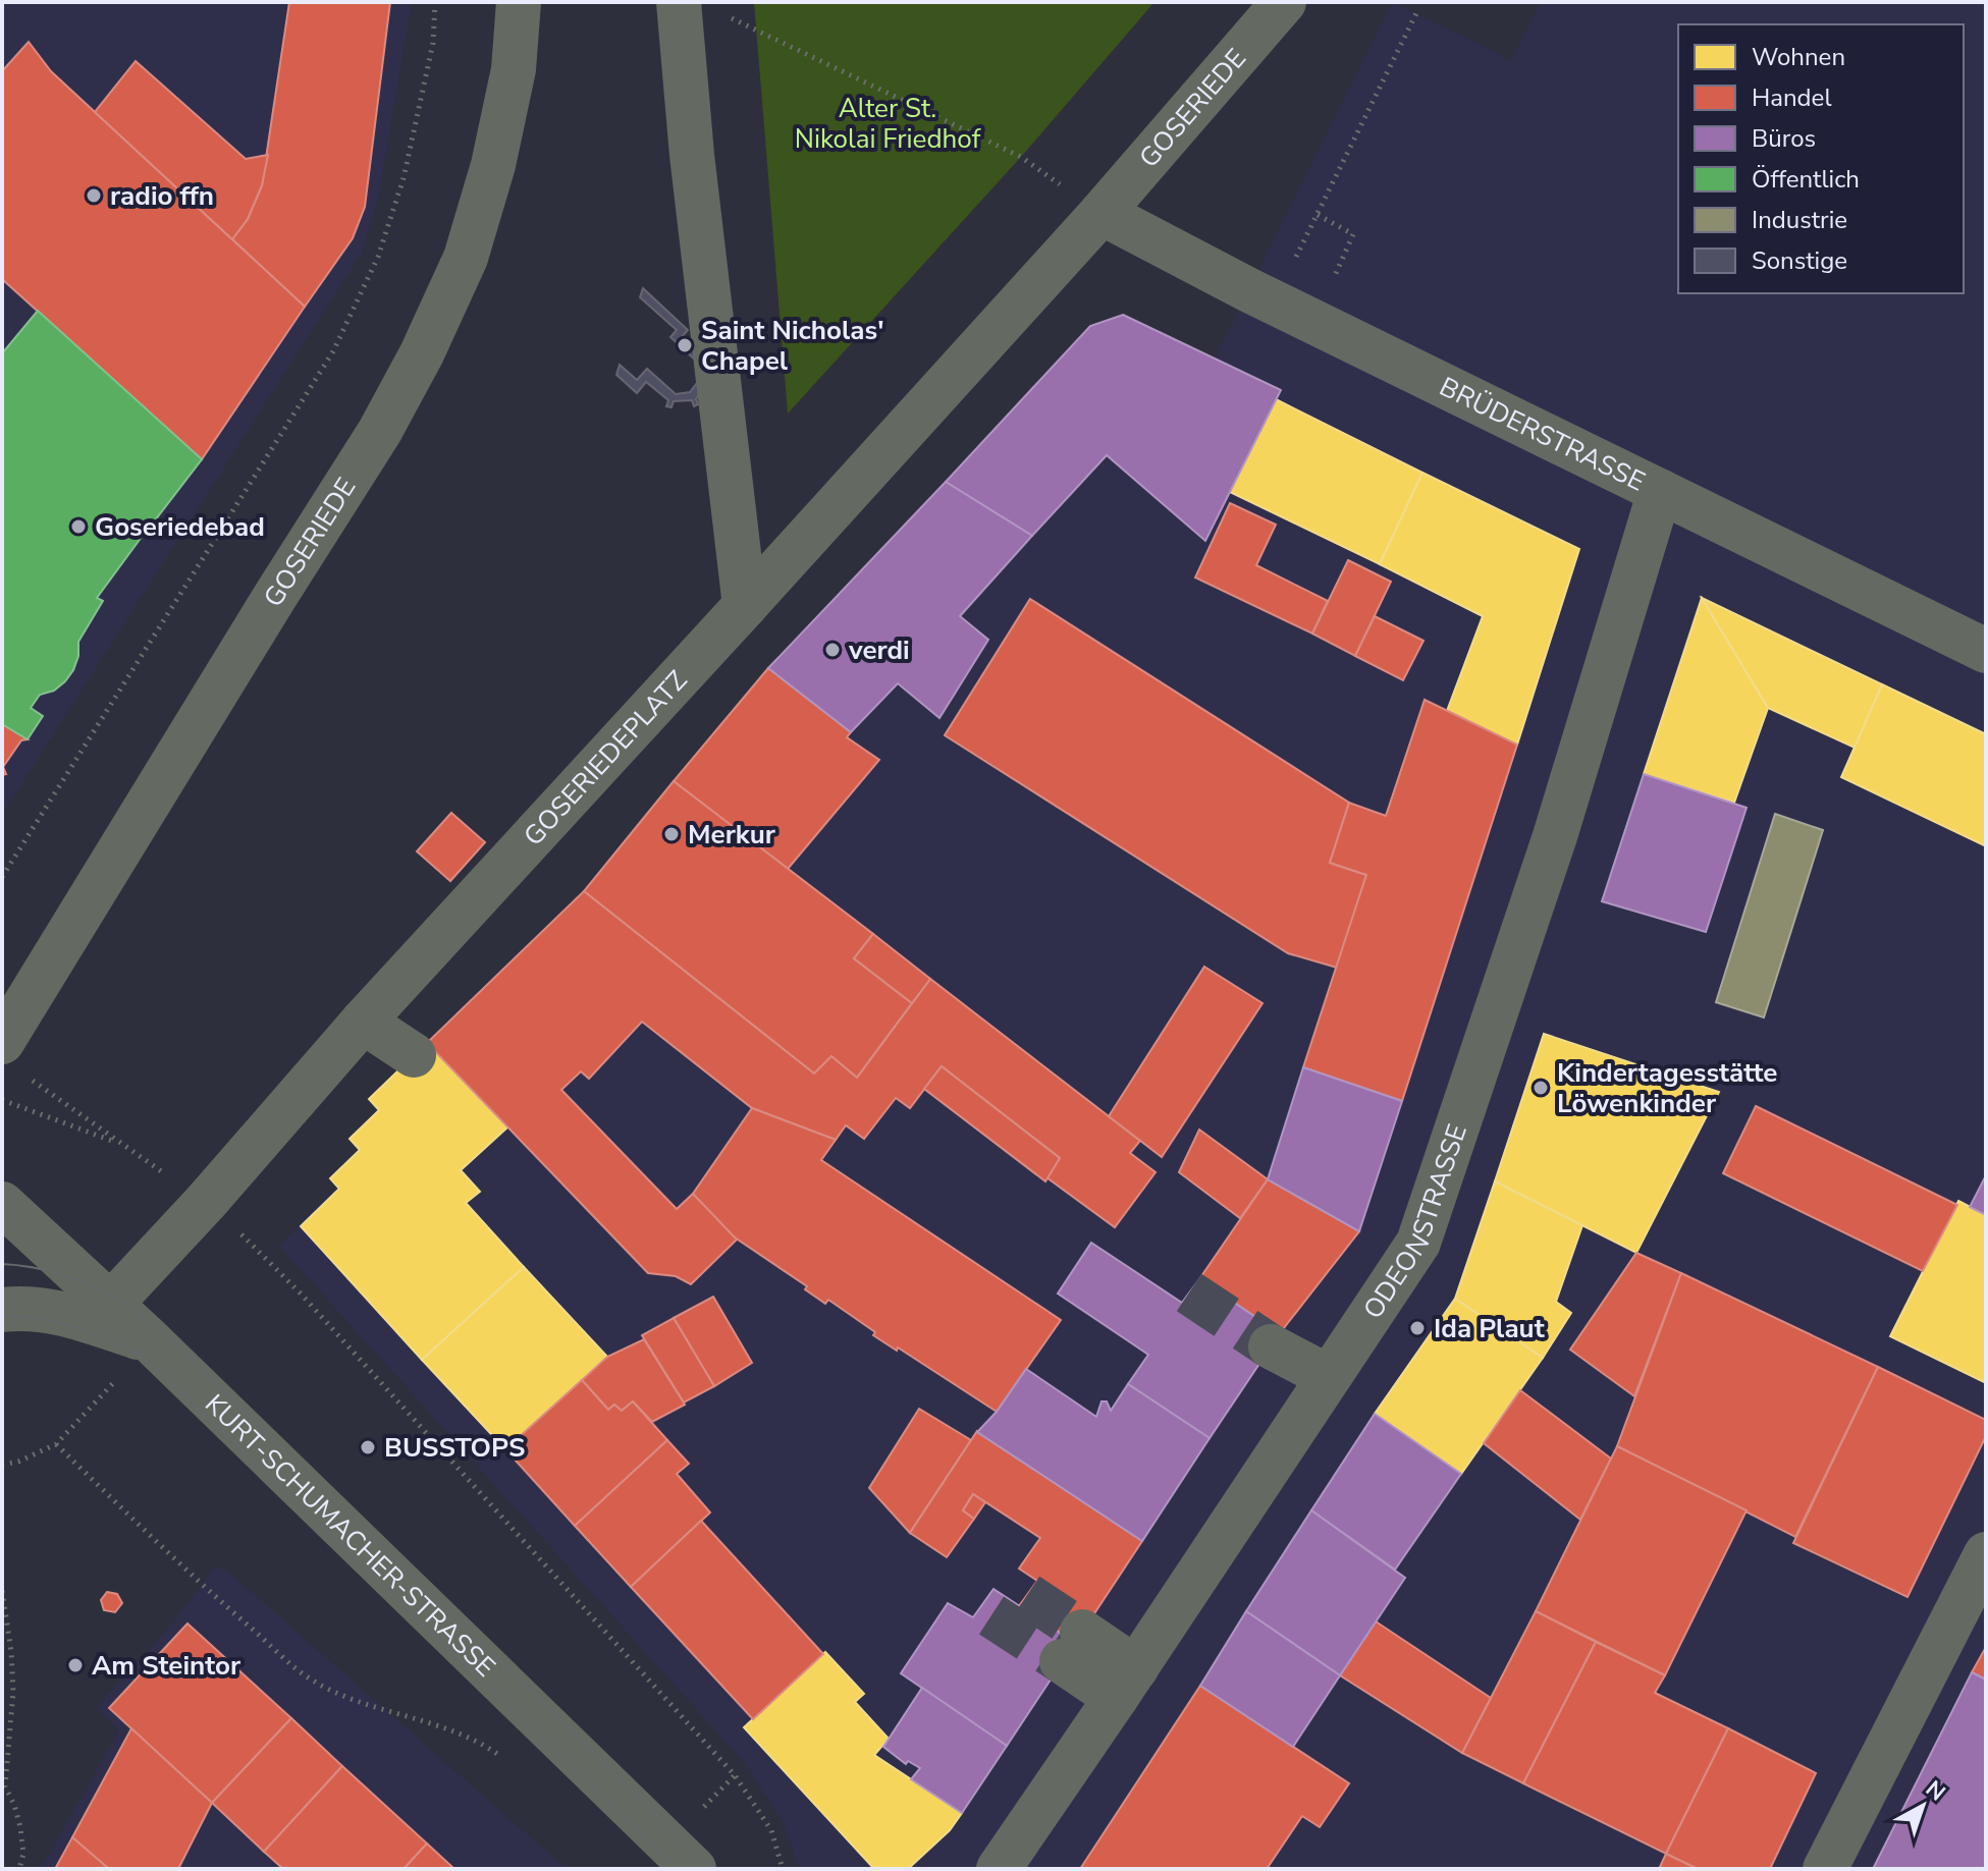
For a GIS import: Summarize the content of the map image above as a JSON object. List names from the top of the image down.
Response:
{
  "streets": {
    "street": [
      "GOSERIEDE",
      "BRÜDERSTRASSE",
      "GOSERIEDEPLATZ",
      "ODEONSTRASSE",
      "KURT-SCHUMACHER-STRASSE"
    ]
  },
  "crossings": [
    ["GOSERIEDE", "BRÜDERSTRASSE"],
    ["GOSERIEDE", "GOSERIEDEPLATZ"],
    ["BRÜDERSTRASSE", "GOSERIEDEPLATZ"],
    ["BRÜDERSTRASSE", "ODEONSTRASSE"],
    ["GOSERIEDEPLATZ", "KURT-SCHUMACHER-STRASSE"]
  ],
  "parks": ["Alter St. Nikolai Friedhof"],
  "places": [
    "radio ffn",
    "Saint Nicholas' Chapel",
    "Goseriedebad",
    "verdi",
    "Merkur",
    "Kindertagesstätte Löwenkinder",
    "Ida Plaut",
    "BUSSTOPS",
    "Am Steintor"
  ],
  "legend": [
    "Wohnen",
    "Handel",
    "Büros",
    "Öffentlich",
    "Industrie",
    "Sonstige"
  ],
  "north": "top right"
}
